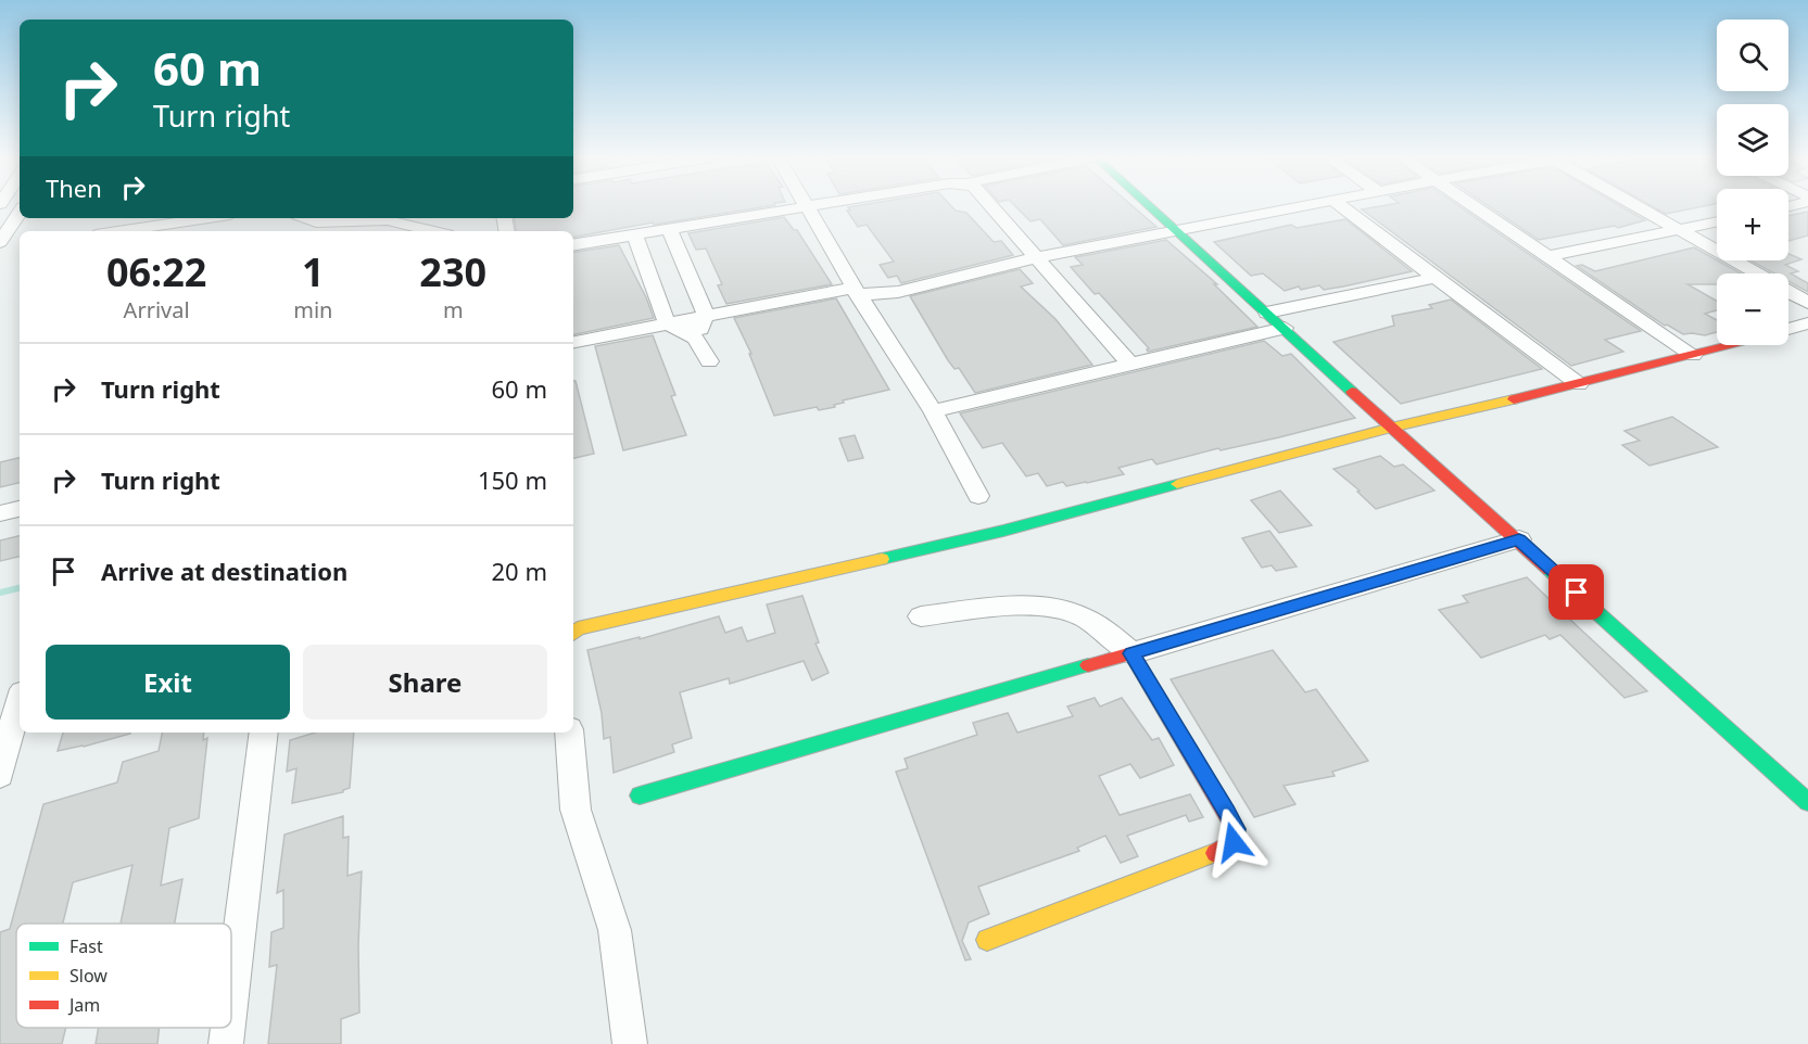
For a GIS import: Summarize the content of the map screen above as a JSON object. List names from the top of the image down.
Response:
{
  "legend": ["Fast", "Slow", "Jam"],
  "page": {
    "map_buttons": ["+", "−"],
    "turn": ["60 m", "Turn right"],
    "then": "Then",
    "eta": [
      "06:22",
      "Arrival",
      "1",
      "min",
      "230",
      "m"
    ],
    "list": [
      {
        "name": "Turn right",
        "value": "60 m"
      },
      {
        "name": "Turn right",
        "value": "150 m"
      },
      {
        "name": "Arrive at destination",
        "value": "20 m"
      }
    ],
    "buttons": ["Exit", "Share"]
  }
}
